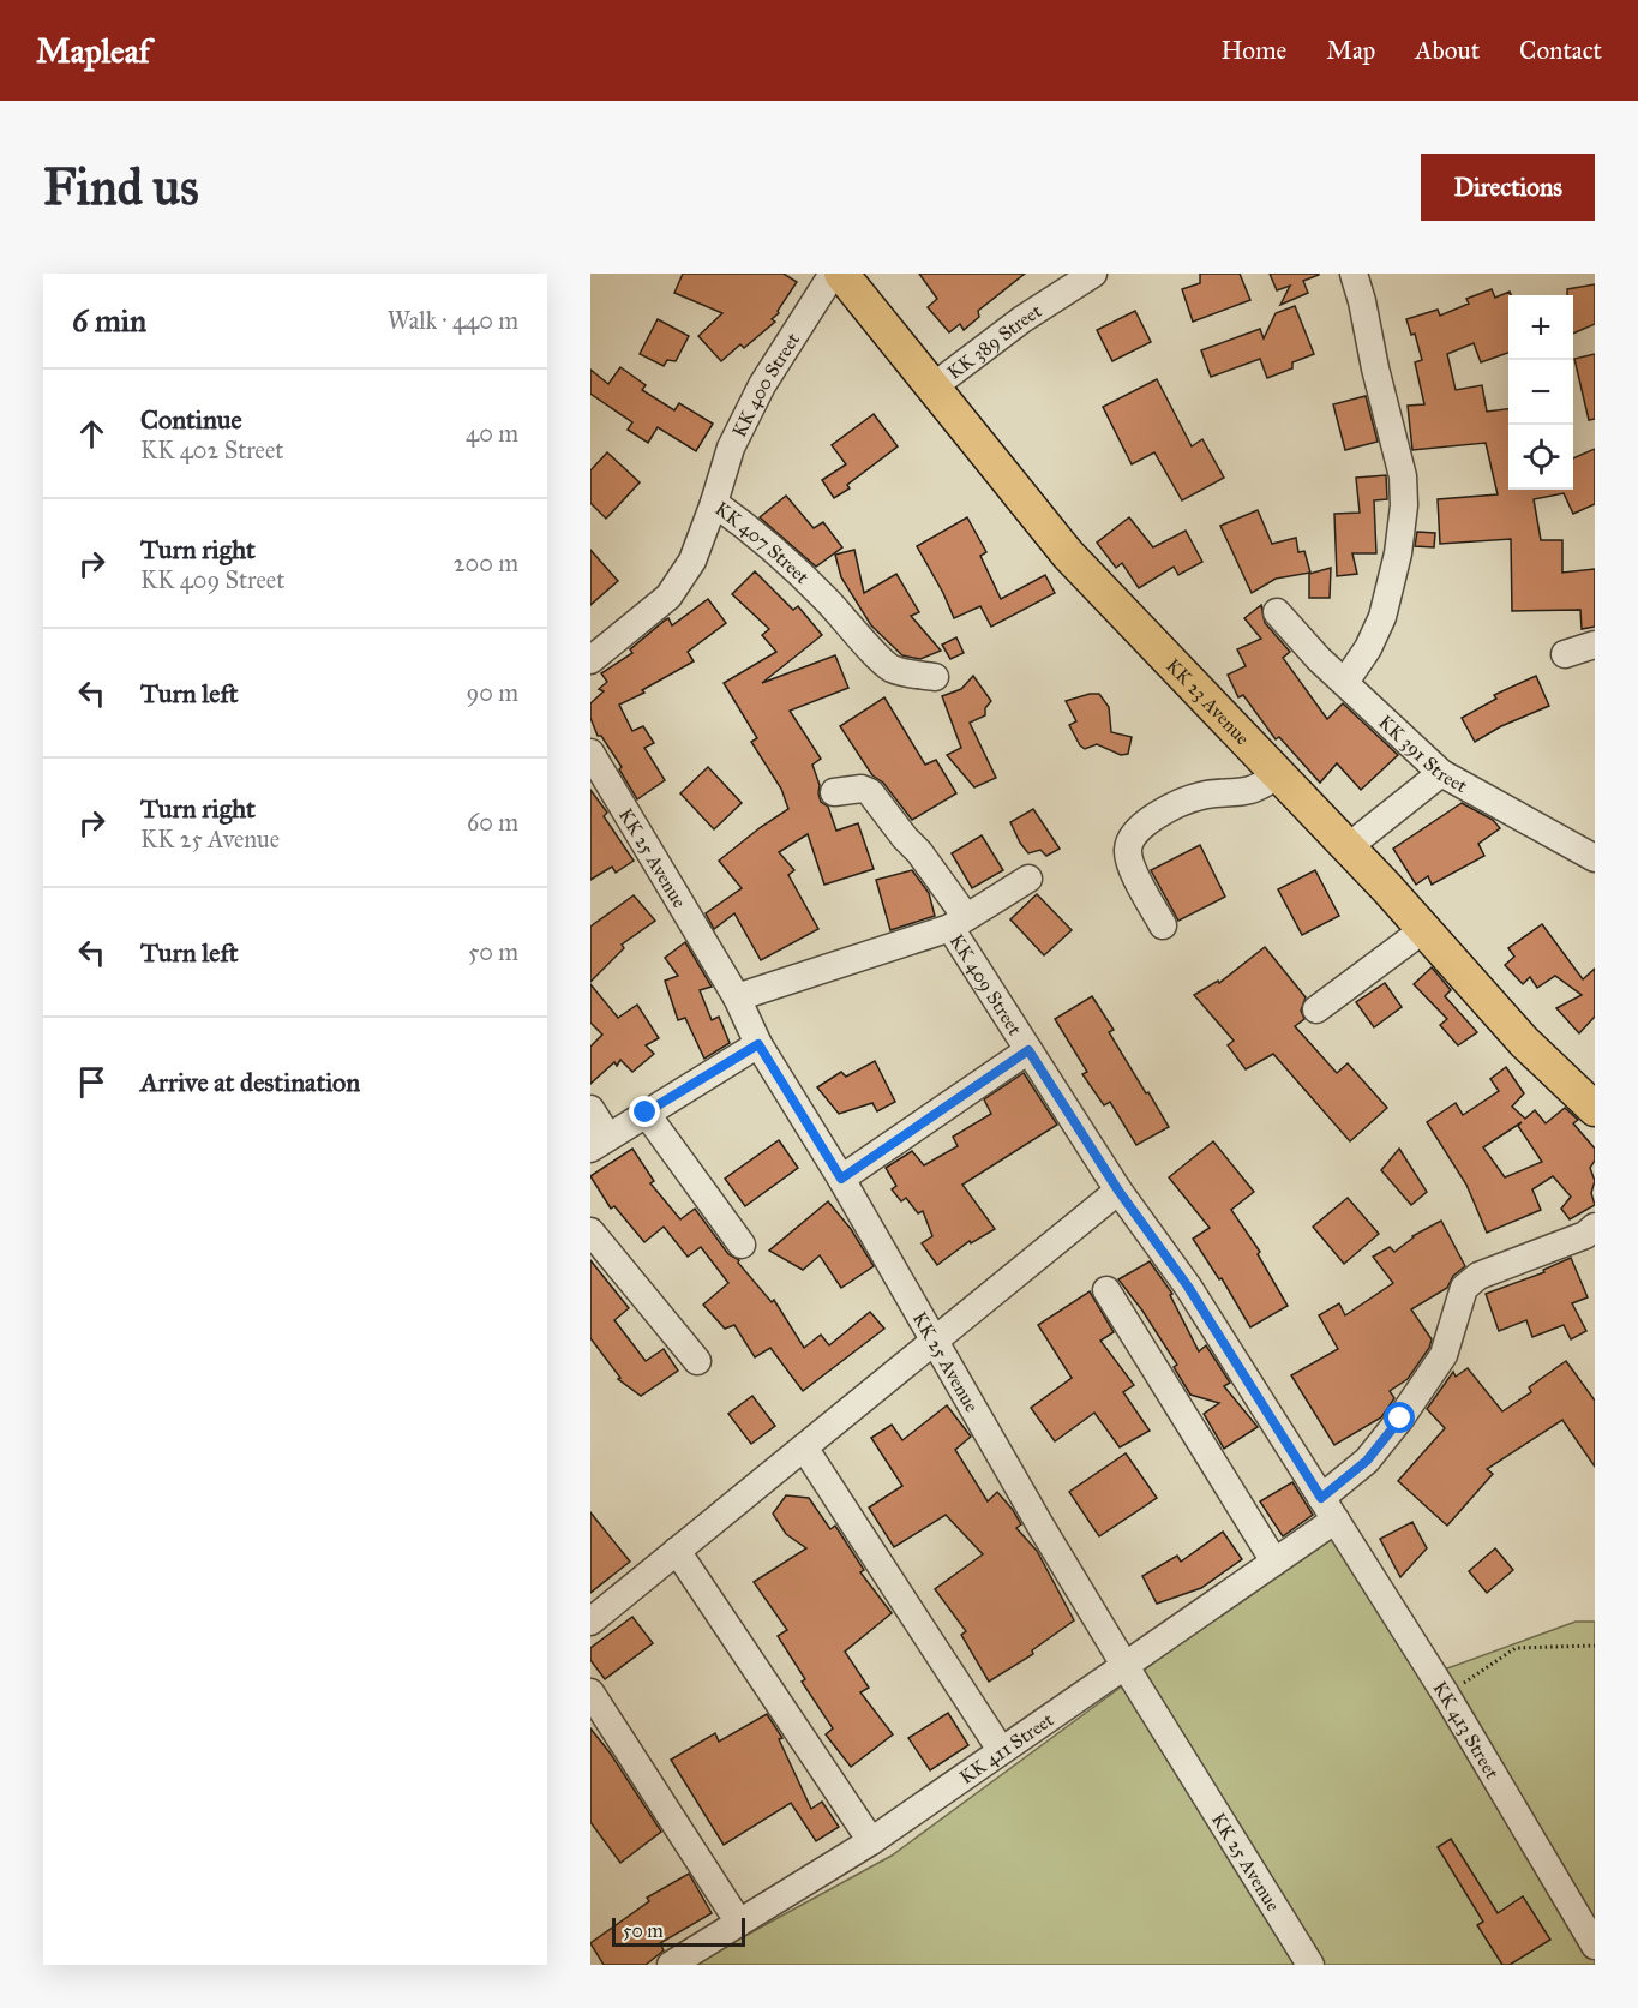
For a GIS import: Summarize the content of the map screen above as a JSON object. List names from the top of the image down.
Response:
{
  "streets": {
    "main road": ["KK 23 Avenue"],
    "street": [
      "KK 389 Street",
      "KK 400 Street",
      "KK 407 Street",
      "KK 391 Street",
      "KK 25 Avenue",
      "KK 409 Street",
      "KK 413 Street",
      "KK 411 Street"
    ]
  },
  "crossings": [
    ["KK 389 Street", "KK 23 Avenue"],
    ["KK 400 Street", "KK 407 Street"],
    ["KK 25 Avenue", "KK 409 Street"],
    ["KK 25 Avenue", "KK 411 Street"],
    ["KK 409 Street", "KK 413 Street"],
    ["KK 409 Street", "KK 411 Street"],
    ["KK 413 Street", "KK 411 Street"]
  ],
  "scale_bar": "50 m",
  "page": {
    "header": "Mapleaf",
    "nav": [
      "Home",
      "Map",
      "About",
      "Contact"
    ],
    "buttons": "Directions",
    "title": "Find us",
    "heading": ["6 min", "Walk · 440 m"],
    "map_buttons": ["+", "−"],
    "list": [
      ["Continue", "KK 402 Street", "40 m"],
      ["Turn right", "KK 409 Street", "200 m"],
      ["Turn left", "90 m"],
      ["Turn right", "KK 25 Avenue", "60 m"],
      ["Turn left", "50 m"],
      "Arrive at destination"
    ],
    "scale": "50 m"
  }
}
